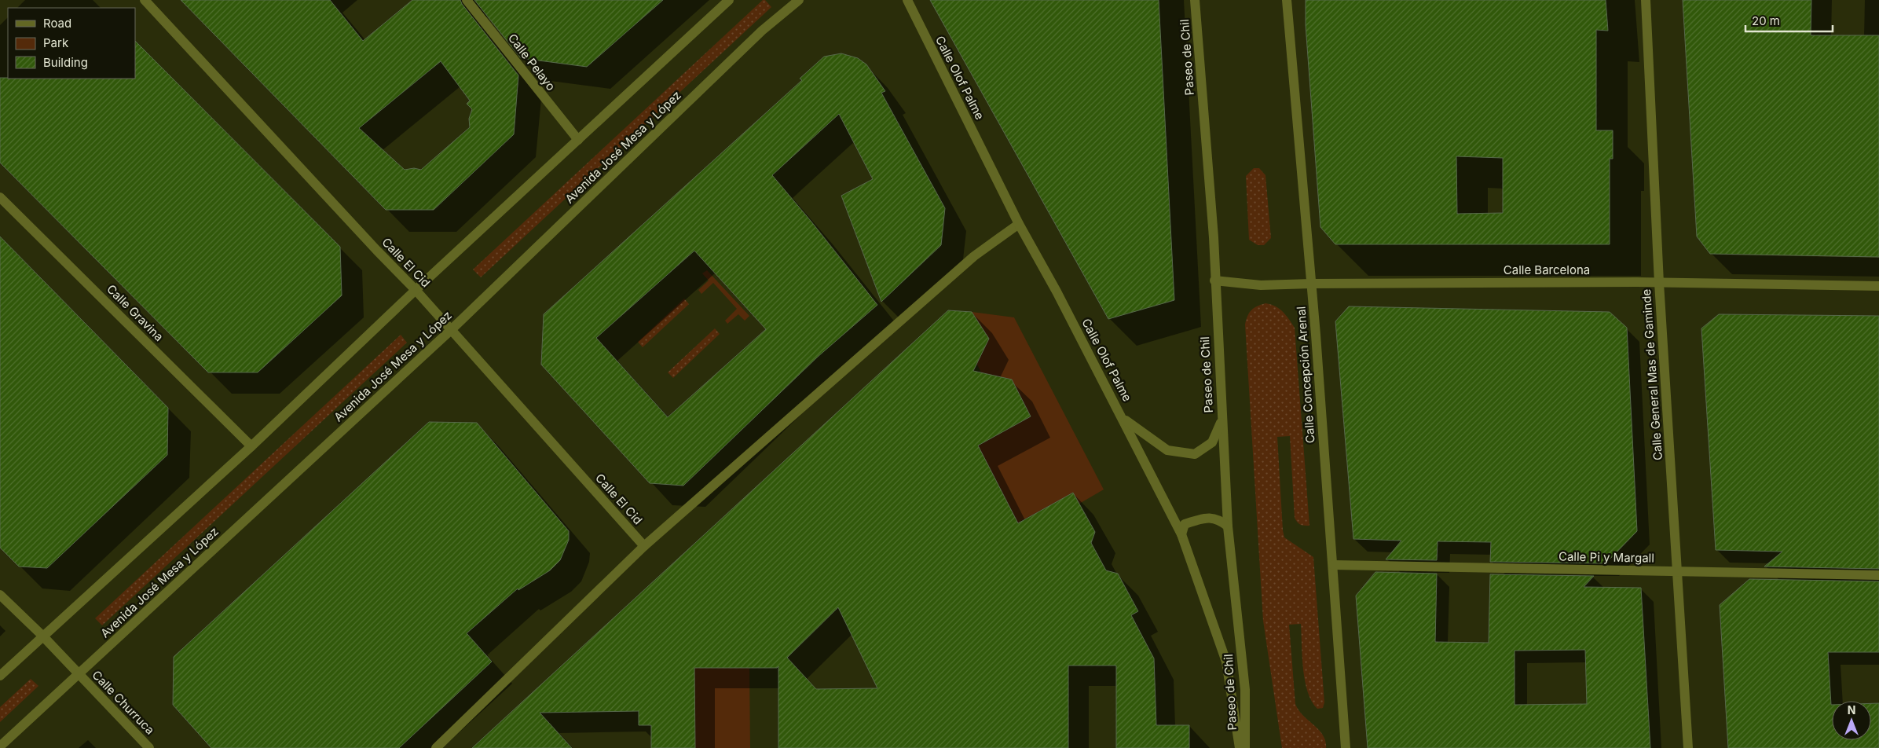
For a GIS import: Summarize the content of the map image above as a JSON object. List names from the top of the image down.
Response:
{
  "streets": {
    "street": [
      "Paseo de Chil",
      "Calle Pelayo",
      "Calle Olof Palme",
      "Avenida José Mesa y López",
      "Calle El Cid",
      "Calle Barcelona",
      "Calle Gravina",
      "Calle Concepción Arenal",
      "Calle General Mas de Gaminde",
      "Calle Pi y Margall",
      "Calle Churruca"
    ]
  },
  "crossings": [
    ["Paseo de Chil", "Calle Barcelona"],
    ["Avenida José Mesa y López", "Calle El Cid"],
    ["Avenida José Mesa y López", "Calle Churruca"],
    ["Calle Barcelona", "Calle Concepción Arenal"],
    ["Calle Barcelona", "Calle General Mas de Gaminde"],
    ["Calle Concepción Arenal", "Calle Pi y Margall"],
    ["Calle General Mas de Gaminde", "Calle Pi y Margall"]
  ],
  "legend": ["Road", "Park", "Building"],
  "scale_bar": "20 m",
  "north": "top"
}
